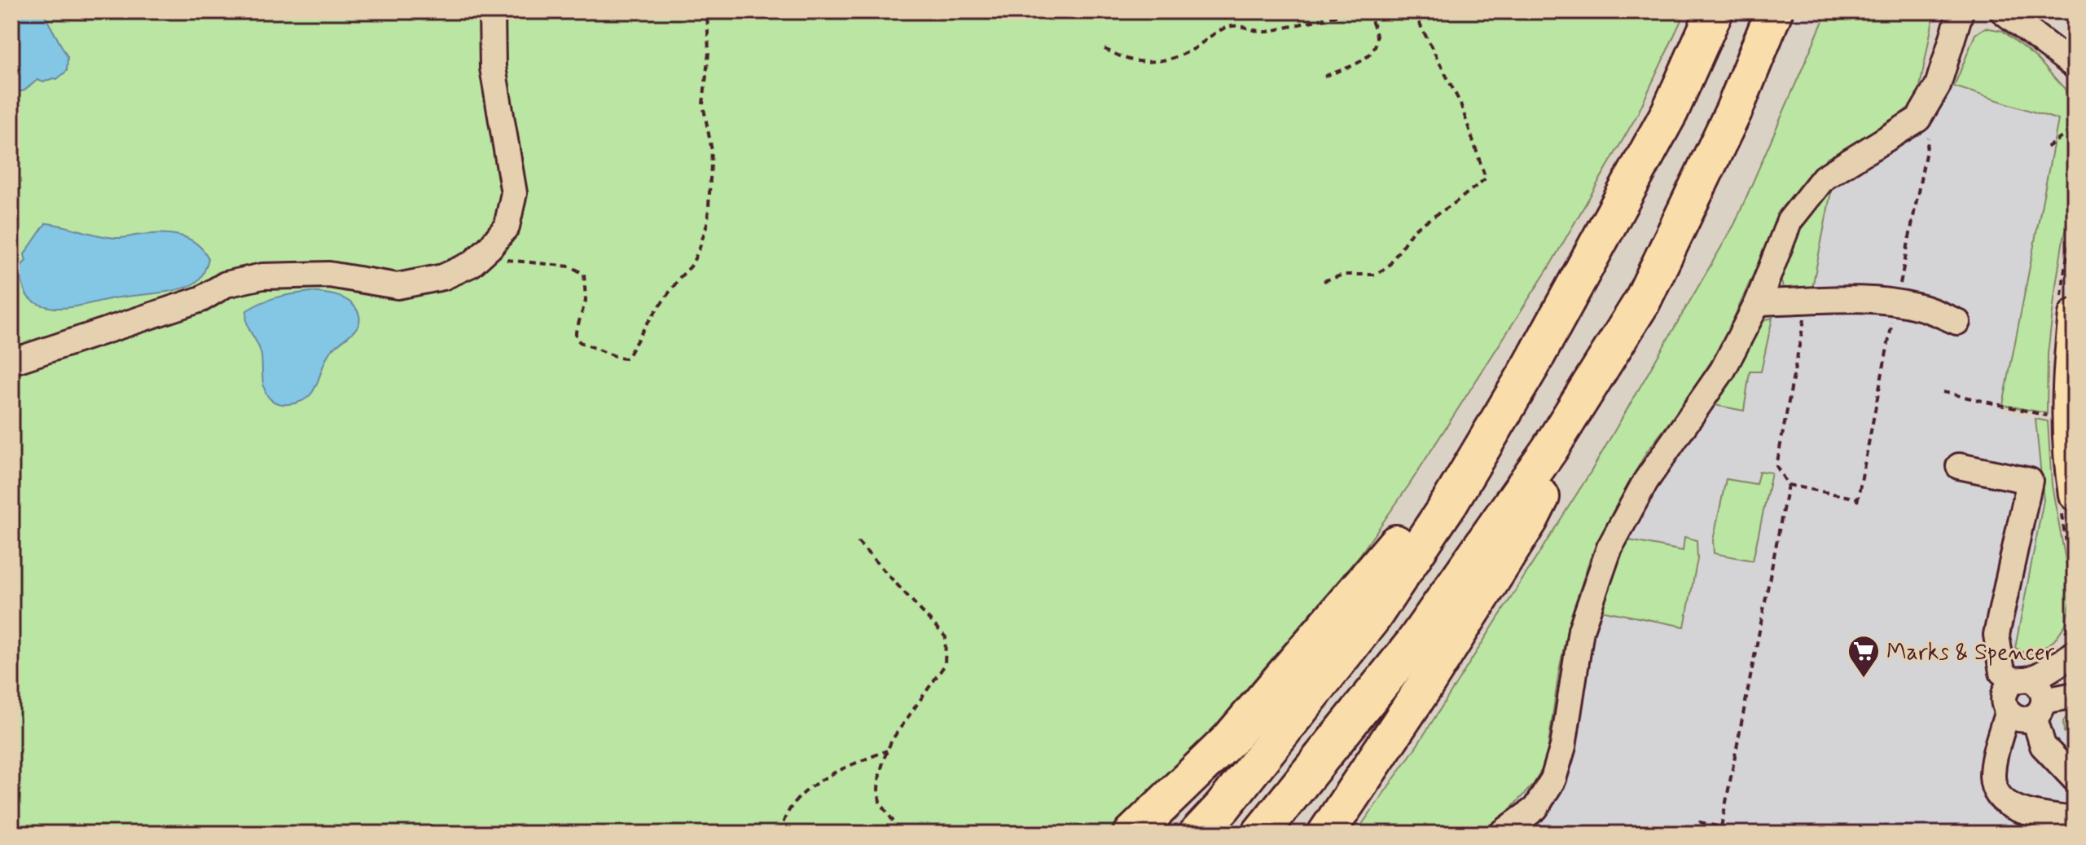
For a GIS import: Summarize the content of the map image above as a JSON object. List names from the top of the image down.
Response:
{
  "places": {
    "supermarket": ["Marks & Spencer"]
  }
}
